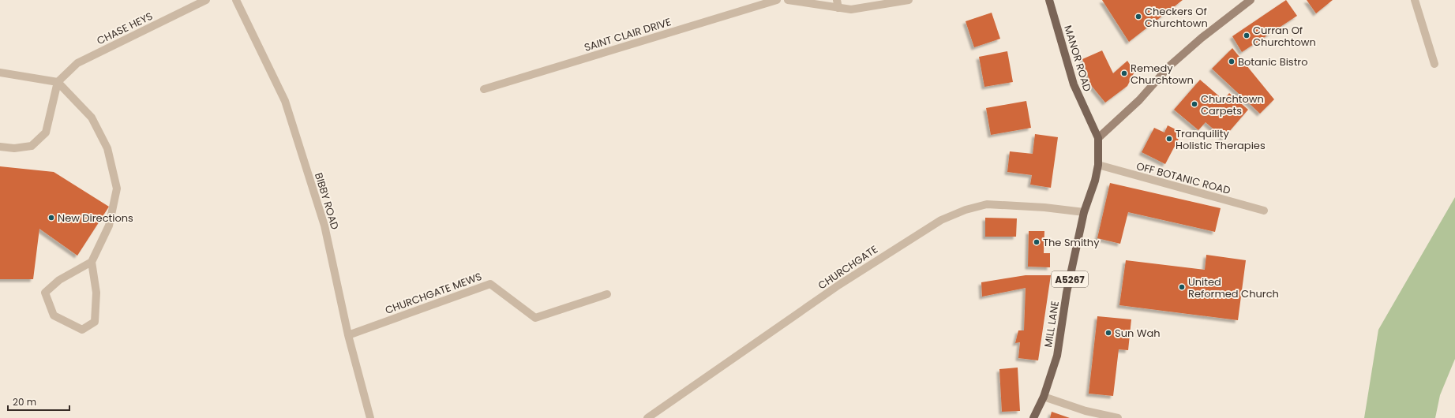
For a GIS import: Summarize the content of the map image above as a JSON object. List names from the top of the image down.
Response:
{
  "streets": {
    "main road": ["MANOR ROAD", "A5267", "MILL LANE"],
    "street": [
      "CHASE HEYS",
      "SAINT CLAIR DRIVE",
      "OFF BOTANIC ROAD",
      "BIBBY ROAD",
      "CHURCHGATE",
      "CHURCHGATE MEWS"
    ]
  },
  "crossings": [
    ["MANOR ROAD", "MILL LANE"],
    ["OFF BOTANIC ROAD", "MILL LANE"],
    ["BIBBY ROAD", "CHURCHGATE MEWS"],
    ["CHURCHGATE", "MILL LANE"]
  ],
  "places": [
    "Checkers Of Churchtown",
    "Curran Of Churchtown",
    "Botanic Bistro",
    "Remedy Churchtown",
    "Churchtown Carpets",
    "Tranquility Holistic Therapies",
    "New Directions",
    "The Smithy",
    "United Reformed Church",
    "Sun Wah"
  ],
  "scale_bar": "20 m"
}
